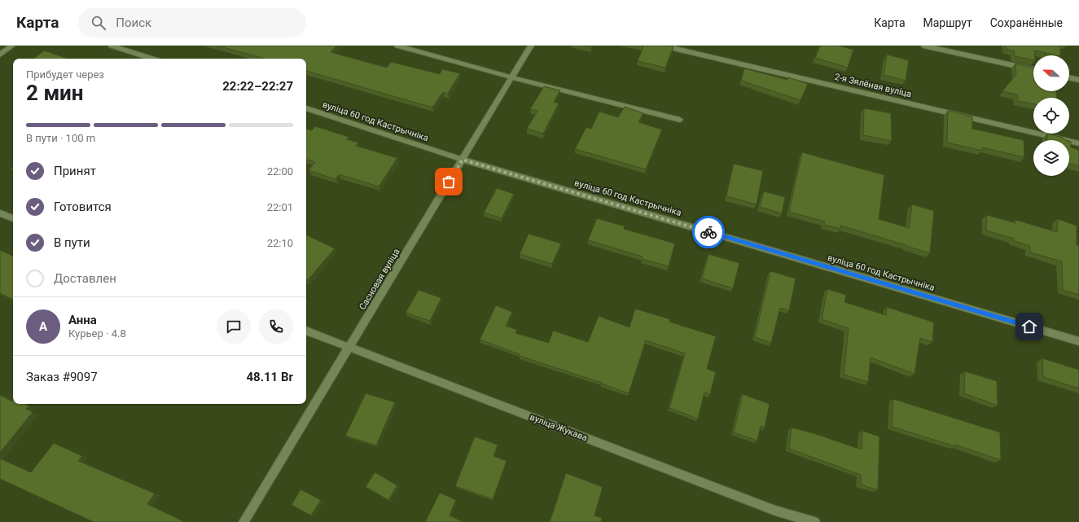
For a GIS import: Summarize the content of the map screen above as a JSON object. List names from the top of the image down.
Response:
{
  "streets": {
    "street": [
      "2-я Зялёная вуліца",
      "вуліца 60 год Кастрычніка",
      "Сасновая вуліца",
      "вуліца Жукава"
    ]
  },
  "crossings": [
    ["вуліца 60 год Кастрычніка", "Сасновая вуліца"],
    ["Сасновая вуліца", "вуліца Жукава"]
  ],
  "north": "left",
  "page": {
    "header": "Карта",
    "search": "Поиск",
    "nav": ["Карта", "Маршрут", "Сохранённые"],
    "heading": ["2 мин", "Прибудет через", "22:22–22:27"],
    "panel": [
      "Анна",
      "Курьер · 4.8",
      "Заказ #9097",
      "48.11 Br"
    ],
    "bar": "В пути · 100 m",
    "list": [
      ["Принят", "22:00"],
      ["Готовится", "22:01"],
      ["В пути", "22:10"],
      "Доставлен"
    ],
    "round": "А"
  }
}
